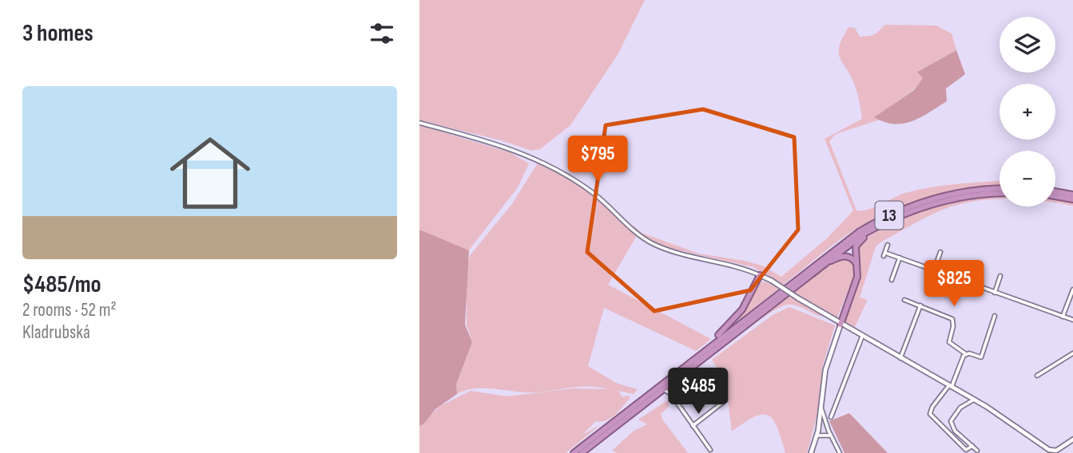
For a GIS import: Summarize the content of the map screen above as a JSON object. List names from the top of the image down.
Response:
{
  "streets": {
    "highway": ["13"]
  },
  "page": {
    "heading": "3 homes",
    "map_buttons": ["+", "−"],
    "list": [
      {
        "name": "$485/mo",
        "note": "2 rooms · 52 m² · Kladrubská"
      }
    ],
    "price": ["$795", "$825", "$485"]
  }
}
